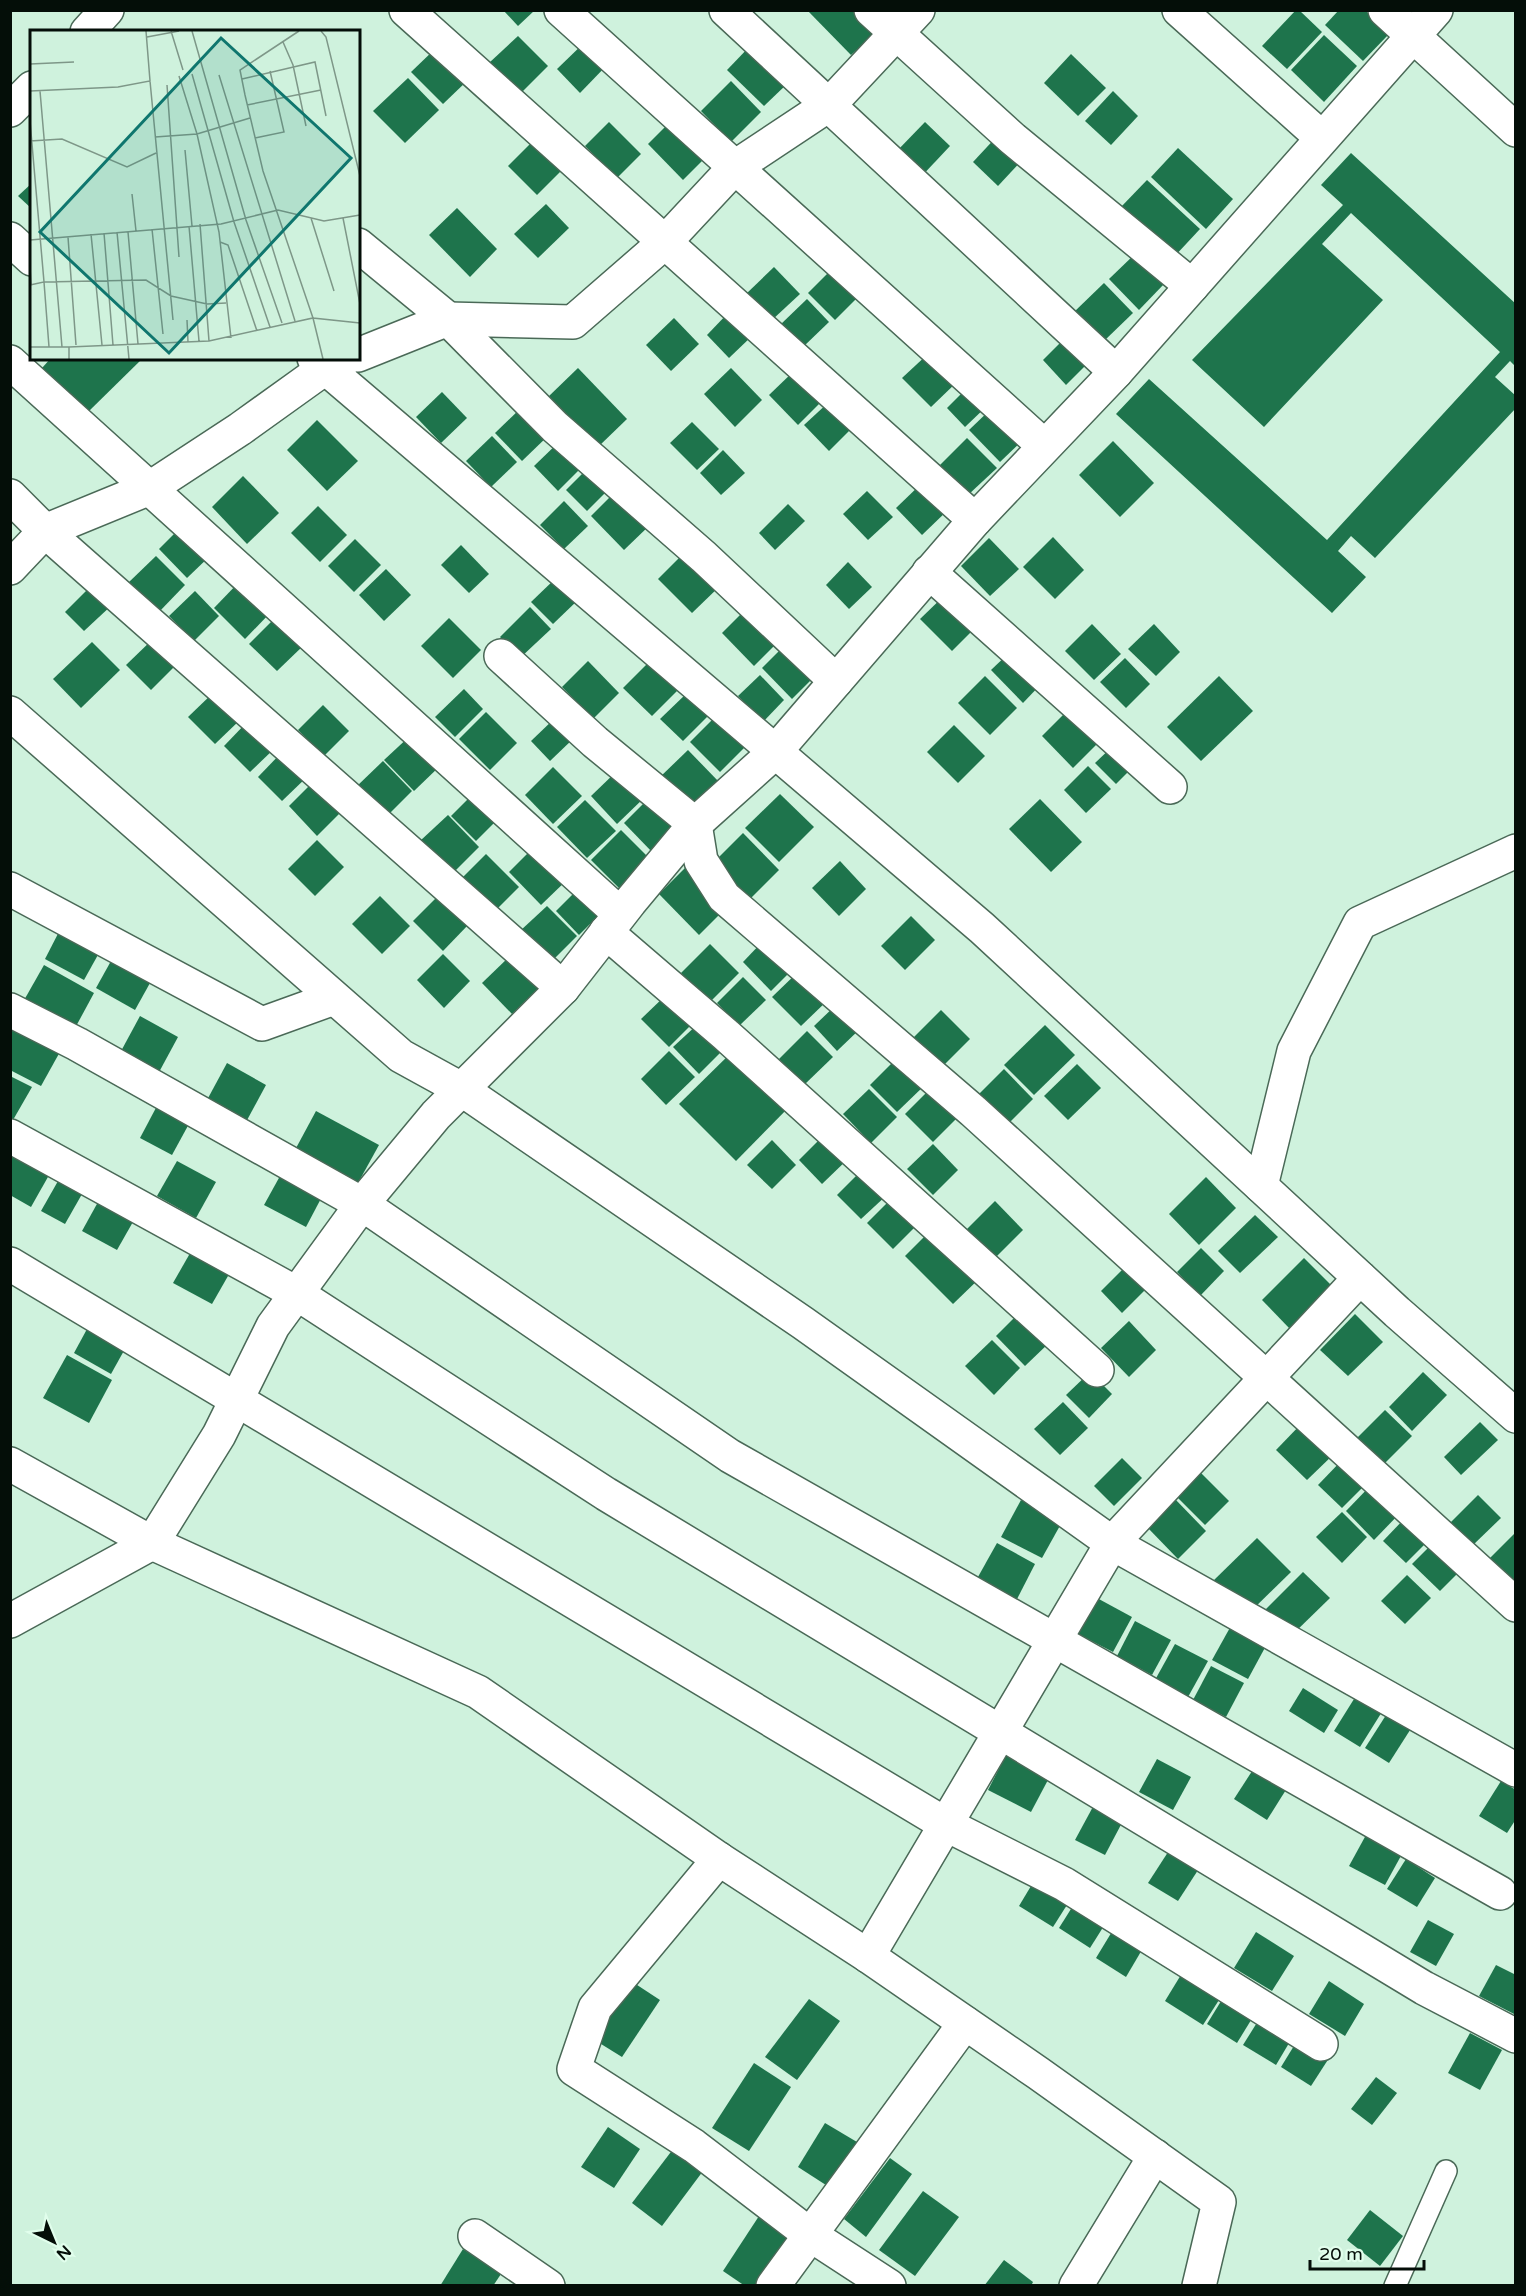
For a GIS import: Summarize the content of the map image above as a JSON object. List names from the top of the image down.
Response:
{
  "scale_bar": "20 m",
  "north": "bottom right"
}
